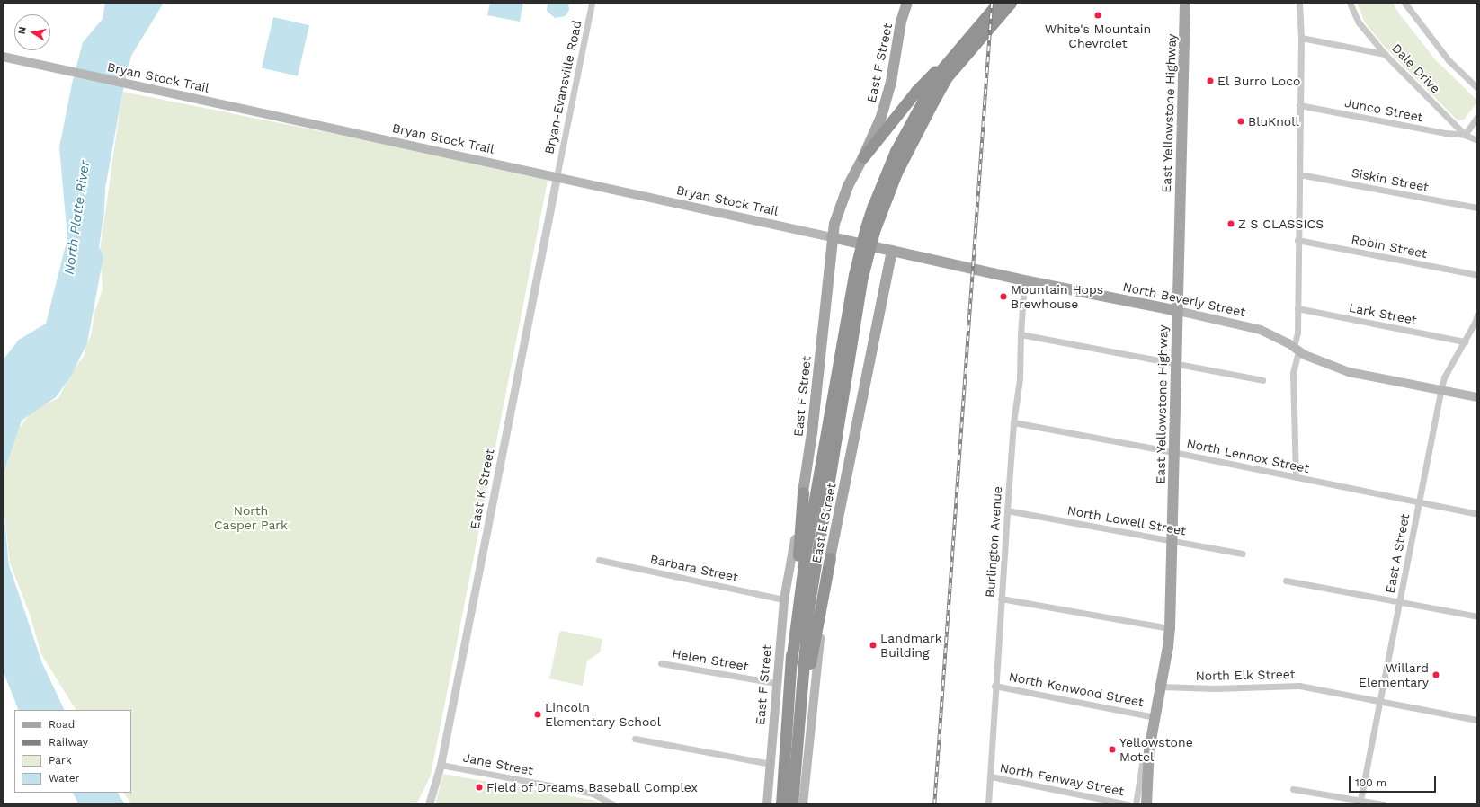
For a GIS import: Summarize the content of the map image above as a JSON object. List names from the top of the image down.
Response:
{
  "streets": {
    "main road": [
      "East F Street",
      "Bryan Stock Trail",
      "East Yellowstone Highway",
      "North Beverly Street",
      "East E Street"
    ],
    "street": [
      "Dale Drive",
      "Bryan-Evansville Road",
      "Junco Street",
      "Siskin Street",
      "Robin Street",
      "Lark Street",
      "North Lennox Street",
      "East K Street",
      "North Lowell Street",
      "Burlington Avenue",
      "East A Street",
      "Barbara Street",
      "Helen Street",
      "North Elk Street",
      "North Kenwood Street",
      "Jane Street",
      "North Fenway Street"
    ]
  },
  "crossings": [
    ["East F Street", "Bryan Stock Trail"],
    ["East F Street", "Barbara Street"],
    ["East F Street", "Helen Street"],
    ["Dale Drive", "Junco Street"],
    ["Bryan Stock Trail", "Bryan-Evansville Road"],
    ["Bryan Stock Trail", "North Beverly Street"],
    ["Bryan Stock Trail", "East K Street"],
    ["Bryan-Evansville Road", "East K Street"],
    ["East Yellowstone Highway", "North Beverly Street"],
    ["East Yellowstone Highway", "North Lennox Street"],
    ["East Yellowstone Highway", "North Lowell Street"],
    ["East Yellowstone Highway", "North Elk Street"],
    ["East Yellowstone Highway", "North Kenwood Street"],
    ["North Beverly Street", "East E Street"],
    ["North Beverly Street", "Burlington Avenue"],
    ["North Beverly Street", "East A Street"],
    ["Lark Street", "East A Street"],
    ["North Lennox Street", "Burlington Avenue"],
    ["North Lennox Street", "East A Street"],
    ["East K Street", "Jane Street"],
    ["North Lowell Street", "Burlington Avenue"],
    ["Burlington Avenue", "North Kenwood Street"],
    ["Burlington Avenue", "North Fenway Street"],
    ["East A Street", "North Elk Street"]
  ],
  "water": ["North Platte River"],
  "parks": ["North Casper Park"],
  "places": [
    "White's Mountain Chevrolet",
    "El Burro Loco",
    "BluKnoll",
    "Z S CLASSICS",
    "Mountain Hops Brewhouse",
    "Landmark Building",
    "Willard Elementary",
    "Lincoln Elementary School",
    "Yellowstone Motel",
    "Field of Dreams Baseball Complex"
  ],
  "legend": [
    "Road",
    "Railway",
    "Park",
    "Water"
  ],
  "scale_bar": "100 m",
  "north": "left"
}
